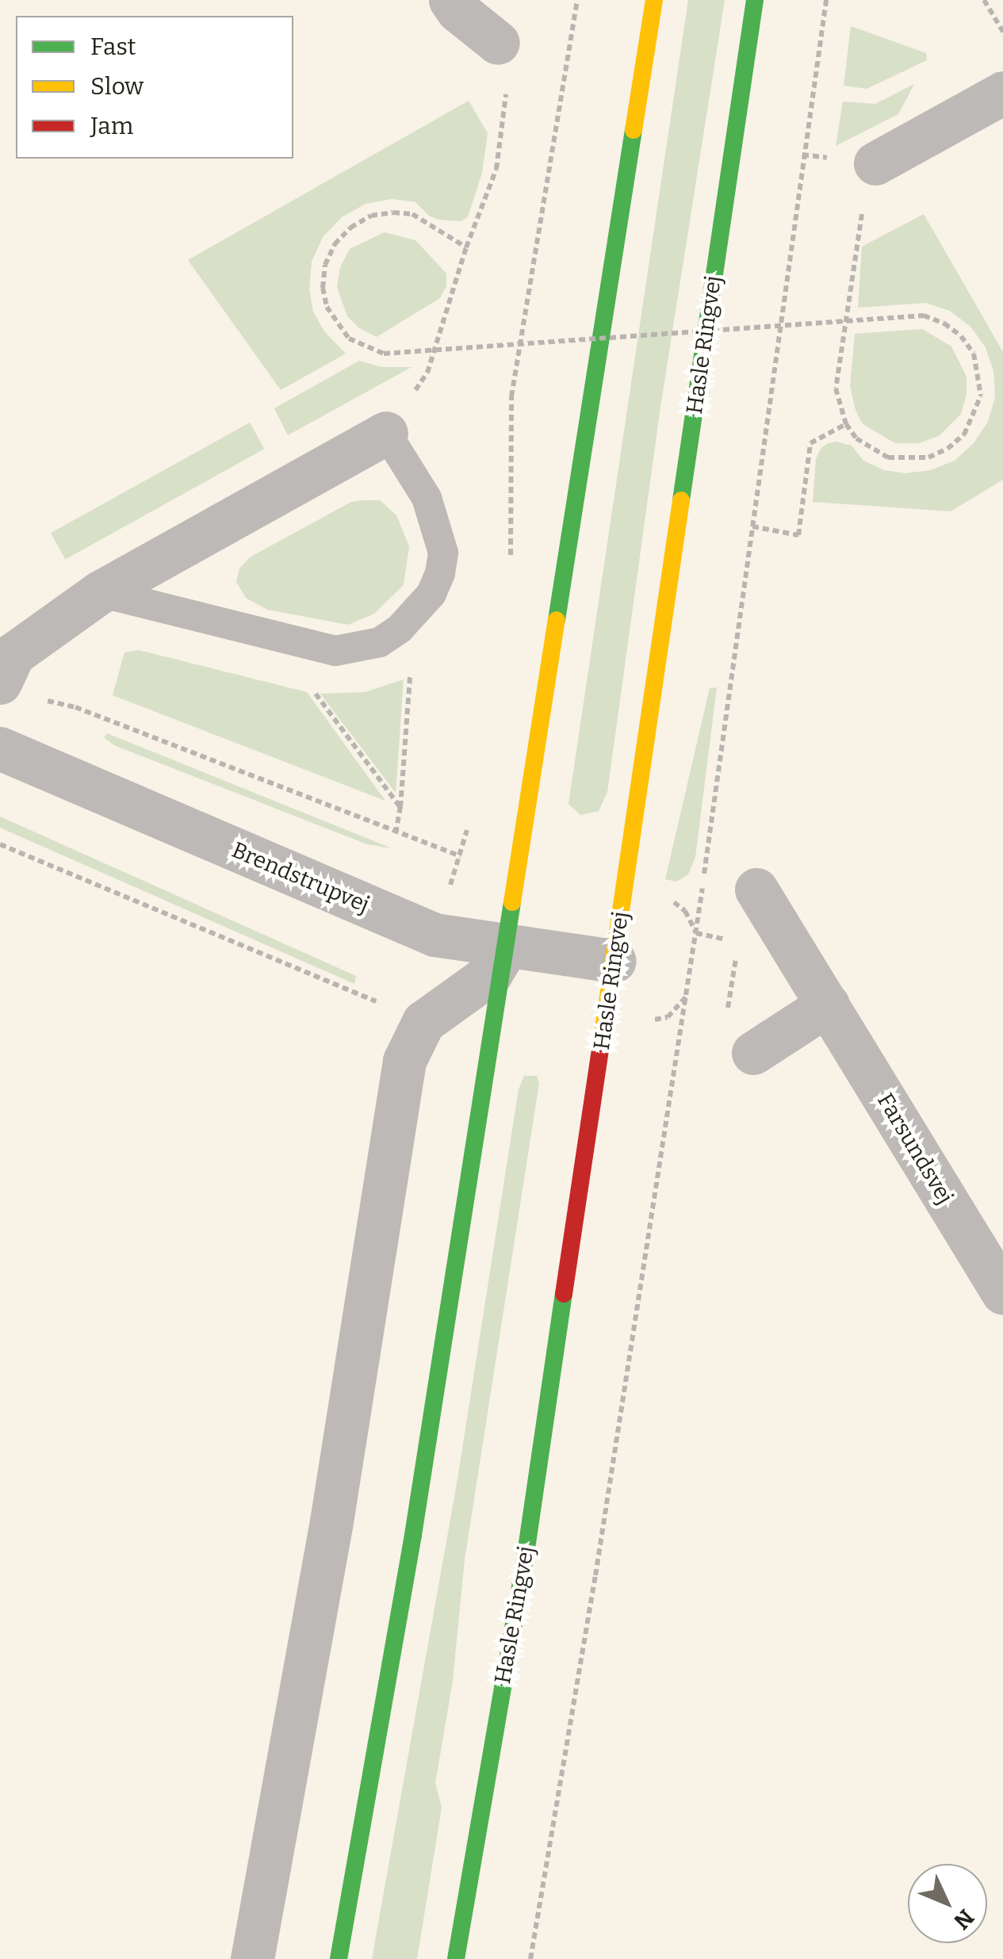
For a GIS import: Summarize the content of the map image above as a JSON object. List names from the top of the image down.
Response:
{
  "streets": {
    "main road": ["Hasle Ringvej"],
    "street": ["Brendstrupvej", "Farsundsvej"]
  },
  "crossings": [
    ["Hasle Ringvej", "Brendstrupvej"]
  ],
  "legend": ["Fast", "Slow", "Jam"],
  "north": "bottom right"
}
